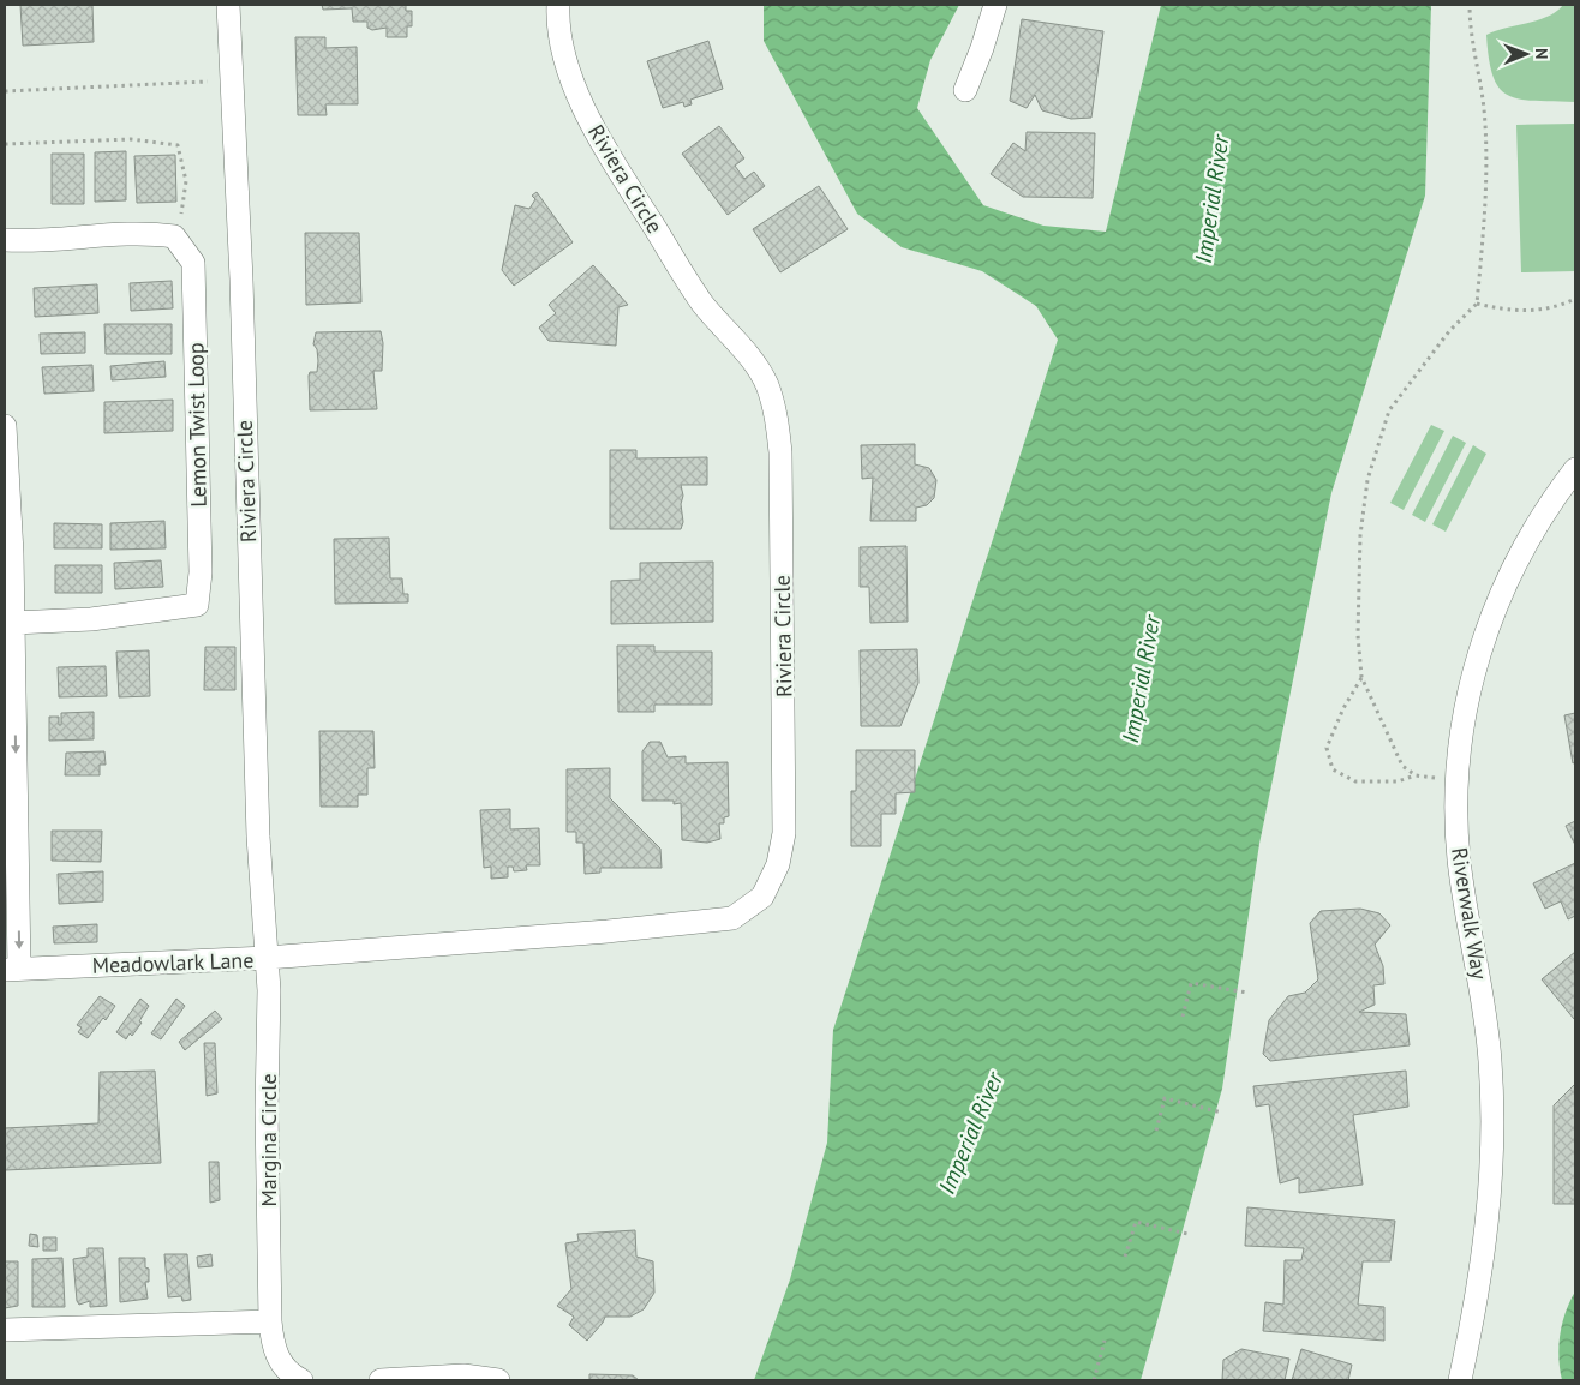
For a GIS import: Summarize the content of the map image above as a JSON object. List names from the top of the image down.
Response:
{
  "streets": {
    "street": [
      "Riviera Circle",
      "Lemon Twist Loop",
      "Riverwalk Way",
      "Meadowlark Lane",
      "Margina Circle"
    ]
  },
  "crossings": [
    ["Riviera Circle", "Meadowlark Lane"],
    ["Riviera Circle", "Margina Circle"],
    ["Meadowlark Lane", "Margina Circle"]
  ],
  "water": ["Imperial River"],
  "north": "right"
}
